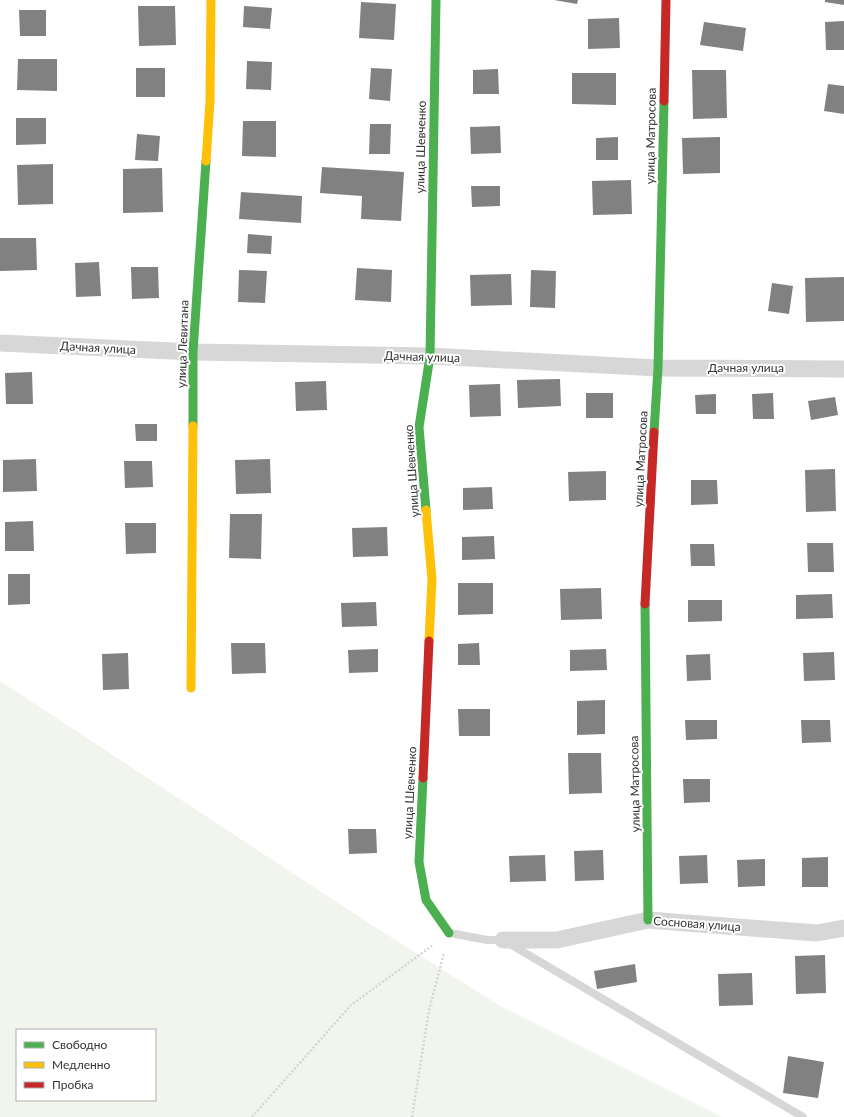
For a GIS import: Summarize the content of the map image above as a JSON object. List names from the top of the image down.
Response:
{
  "streets": {
    "street": [
      "улица Матросова",
      "улица Шевченко",
      "улица Левитана",
      "Дачная улица",
      "Сосновая улица"
    ]
  },
  "crossings": [
    ["улица Матросова", "Дачная улица"],
    ["улица Матросова", "Сосновая улица"],
    ["улица Шевченко", "Дачная улица"],
    ["улица Левитана", "Дачная улица"]
  ],
  "legend": ["Свободно", "Медленно", "Пробка"]
}
